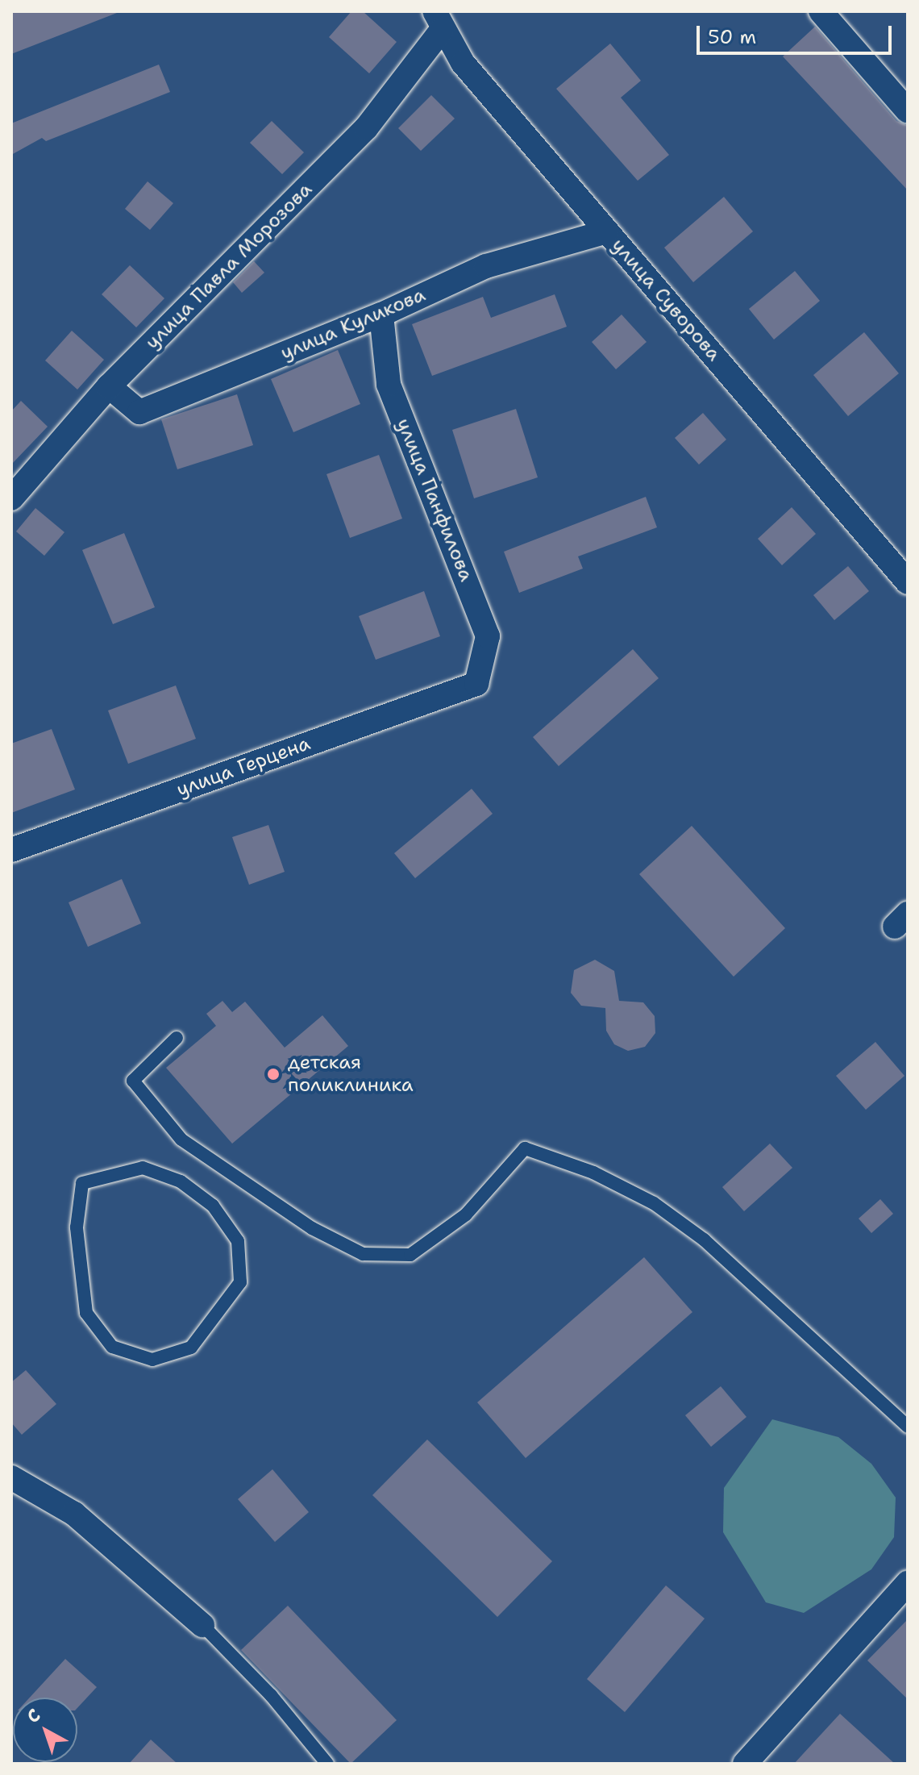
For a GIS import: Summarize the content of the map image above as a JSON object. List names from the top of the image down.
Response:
{
  "streets": {
    "street": [
      "улица Павла Морозова",
      "улица Суворова",
      "улица Куликова",
      "улица Панфилова",
      "улица Герцена"
    ]
  },
  "crossings": [
    ["улица Павла Морозова", "улица Суворова"],
    ["улица Павла Морозова", "улица Куликова"],
    ["улица Суворова", "улица Куликова"],
    ["улица Куликова", "улица Панфилова"],
    ["улица Панфилова", "улица Герцена"]
  ],
  "places": ["детская поликлиника"],
  "scale_bar": "50 m",
  "north": "top left"
}
